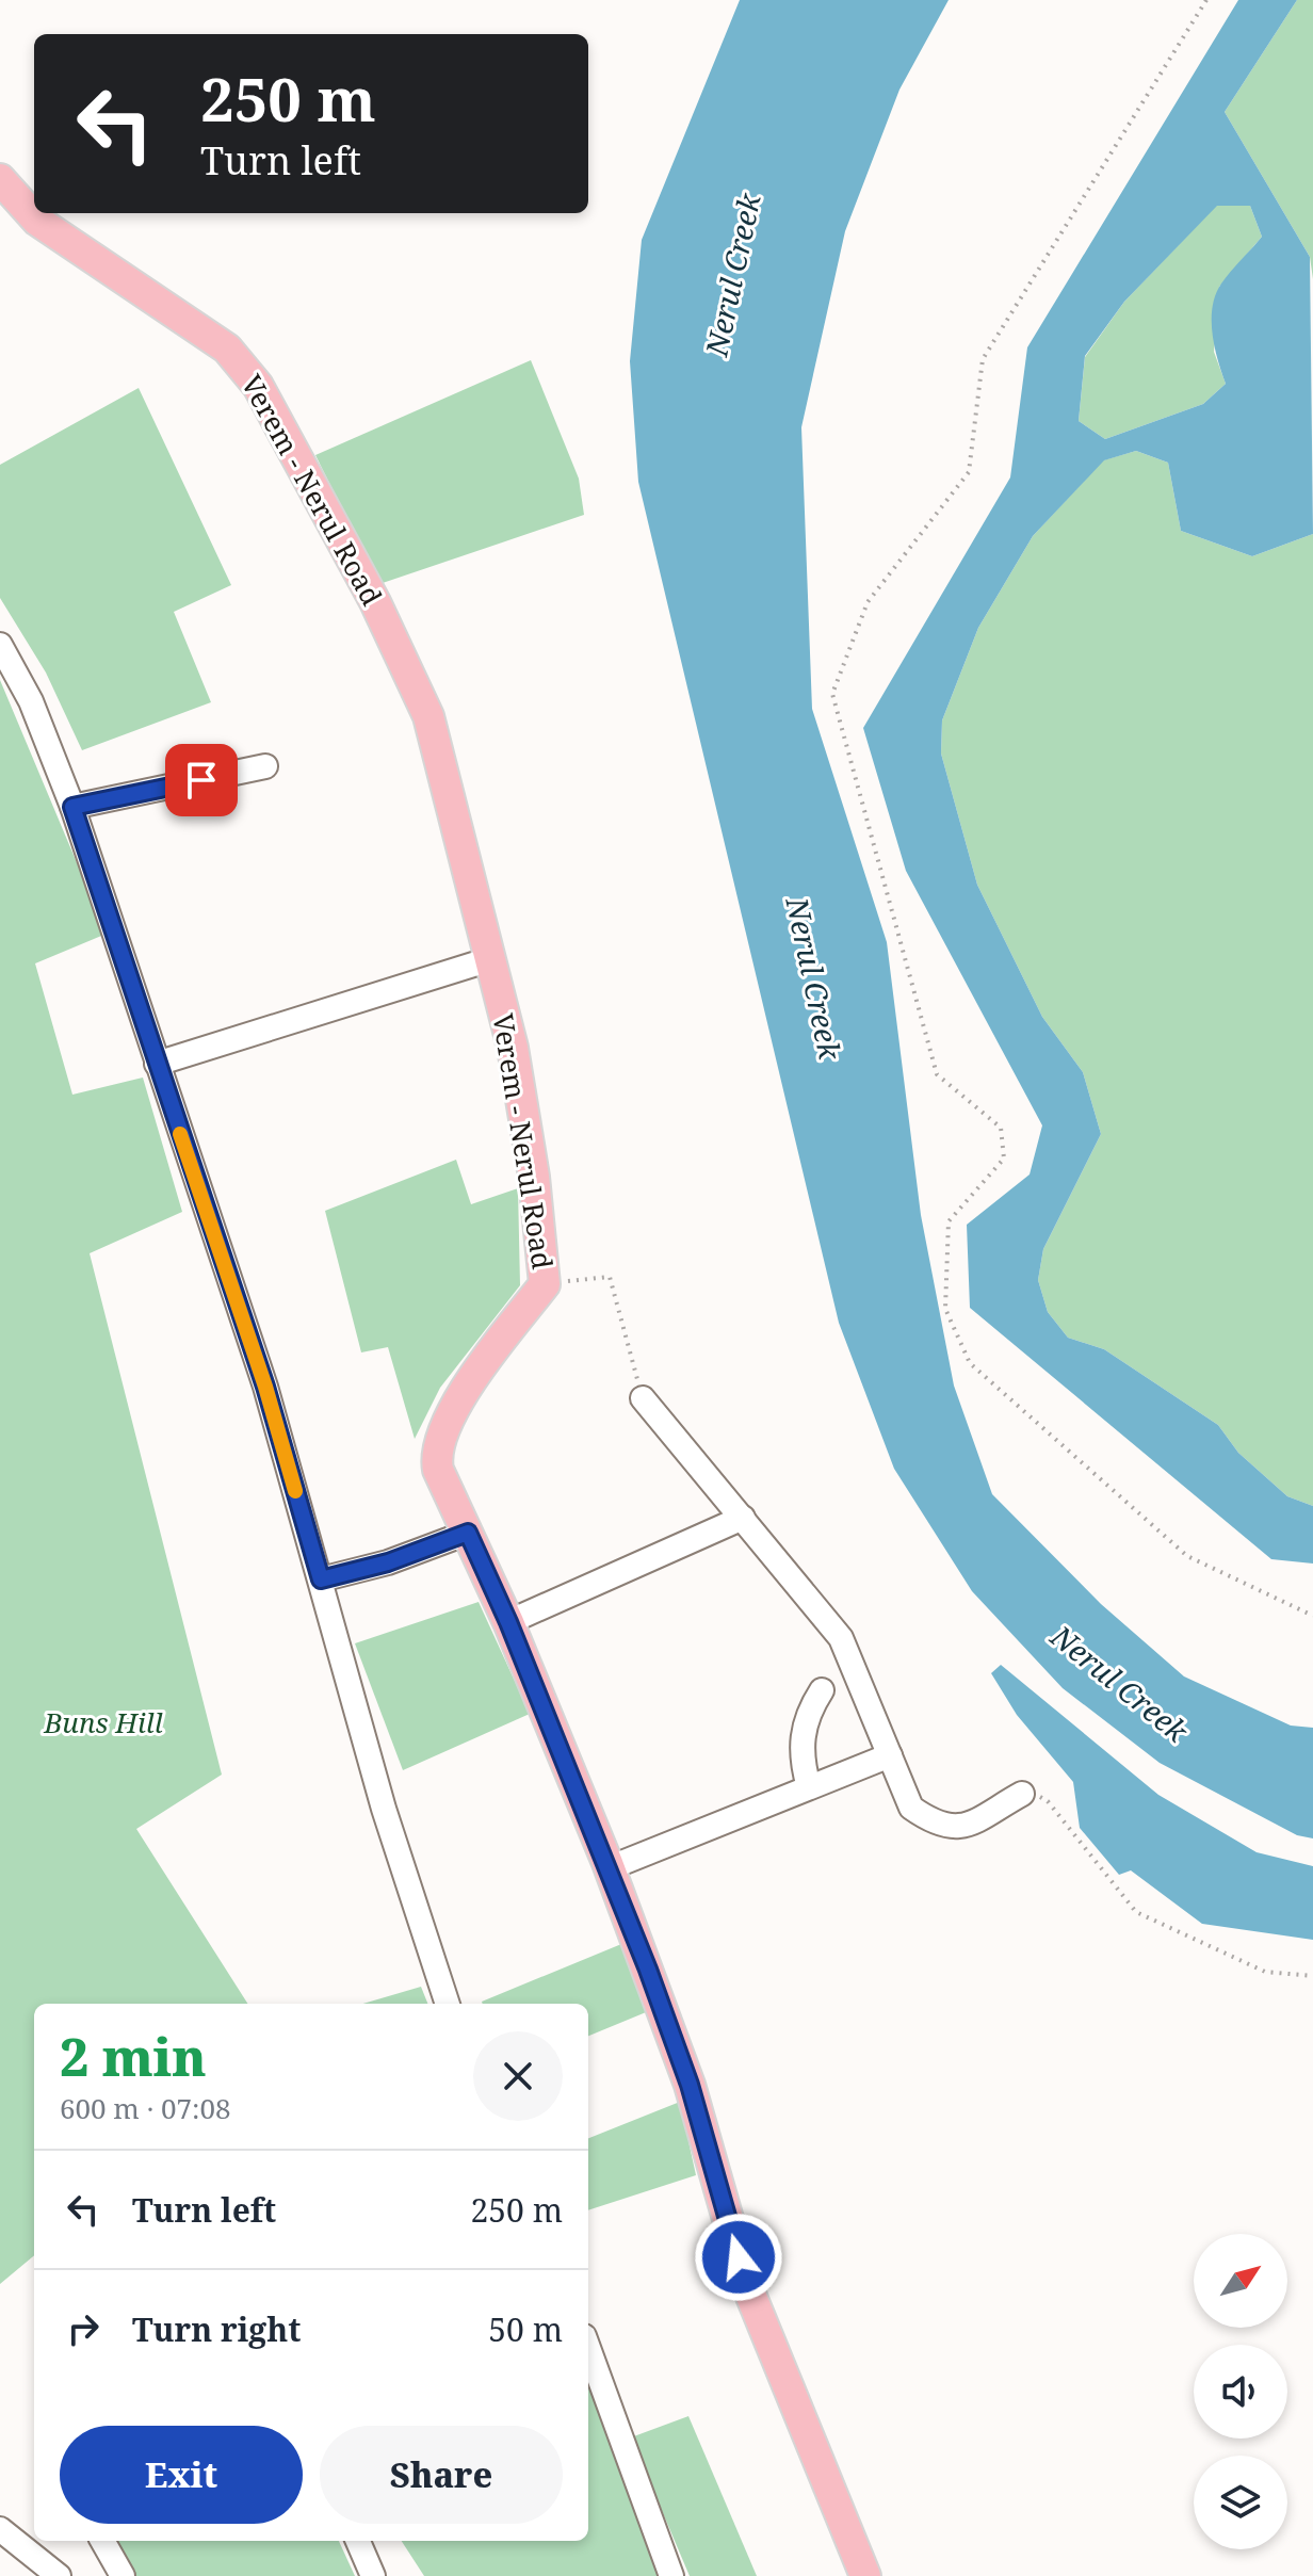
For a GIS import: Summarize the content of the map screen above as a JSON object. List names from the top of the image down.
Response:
{
  "streets": {
    "main road": ["Verem - Nerul Road"]
  },
  "water": ["Nerul Creek"],
  "parks": ["Buns Hill"],
  "north": "top right",
  "page": {
    "turn": ["250 m", "Turn left"],
    "heading": ["2 min", "600 m · 07:08"],
    "list": [
      {
        "name": "Turn left",
        "value": "250 m"
      },
      {
        "name": "Turn right",
        "value": "50 m"
      }
    ],
    "buttons": ["Exit", "Share"]
  }
}
